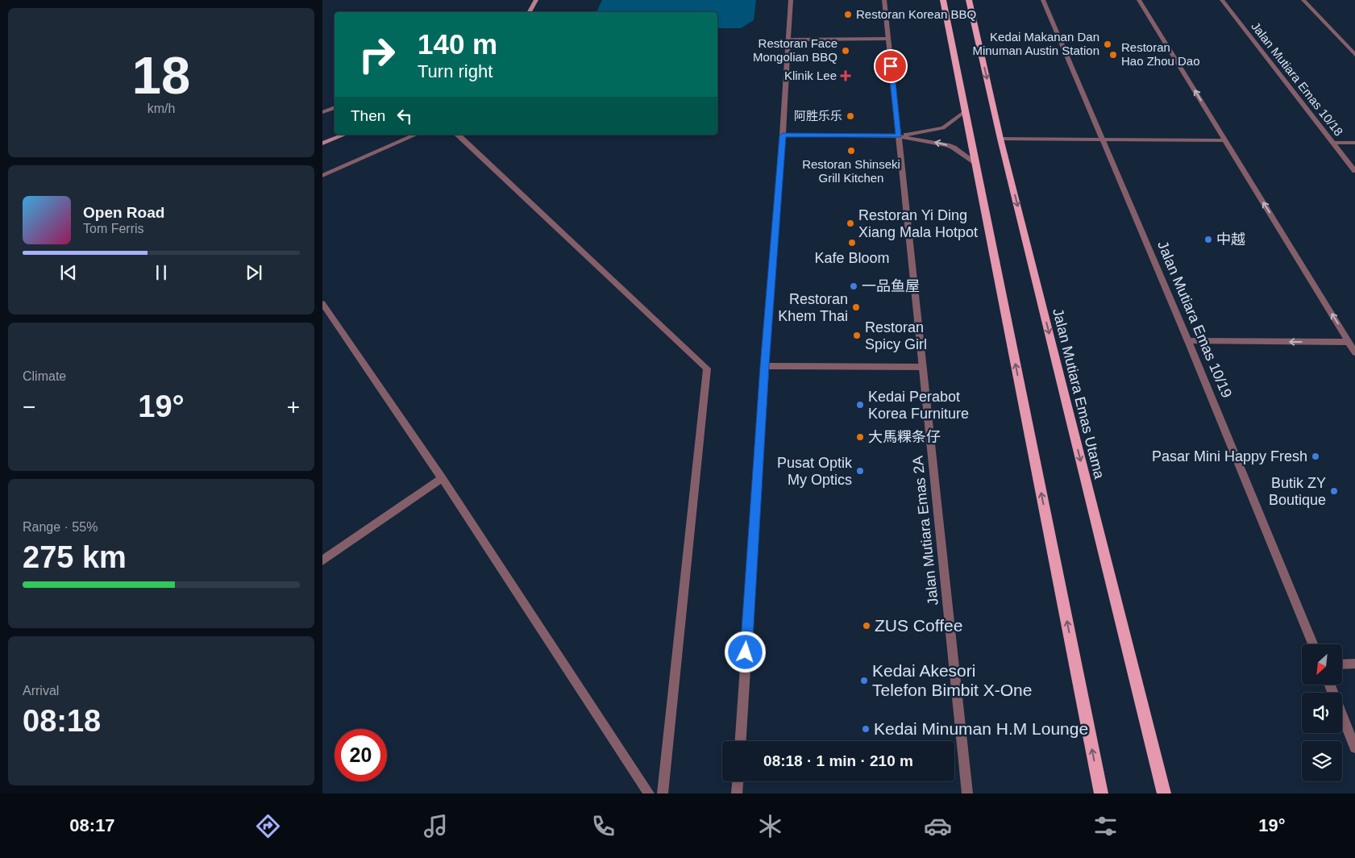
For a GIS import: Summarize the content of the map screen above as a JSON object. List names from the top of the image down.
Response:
{
  "streets": {
    "main road": ["Jalan Mutiara Emas Utama"],
    "street": ["Jalan Mutiara Emas 10/18", "Jalan Mutiara Emas 10/19", "Jalan Mutiara Emas 2A"]
  },
  "places": {
    "other": [
      "Restoran Korean BBQ",
      "Kedai Makanan Dan Minuman Austin Station",
      "Restoran Face Mongolian BBQ",
      "Restoran Hao Zhou Dao",
      "阿胜乐乐",
      "Restoran Shinseki Grill Kitchen",
      "Restoran Yi Ding Xiang Mala Hotpot",
      "中越",
      "Kafe Bloom",
      "一品鱼屋",
      "Restoran Khem Thai",
      "Restoran Spicy Girl",
      "Kedai Perabot Korea Furniture",
      "大馬粿条仔",
      "Pasar Mini Happy Fresh",
      "Pusat Optik My Optics",
      "Butik ZY Boutique",
      "ZUS Coffee",
      "Kedai Akesori Telefon Bimbit X-One",
      "Kedai Minuman H.M Lounge"
    ],
    "health": ["Klinik Lee"]
  },
  "north": "bottom left",
  "page": {
    "tile": [
      ["18", "km/h"],
      "Climate",
      ["Range · 55%", "275 km"],
      ["Arrival", "08:18"]
    ],
    "turn": ["140 m", "Turn right"],
    "then": "Then",
    "song": ["Open Road", "Tom Ferris"],
    "heat": ["−", "19°", "+"],
    "limit": "20",
    "trip": "08:18 · 1 min · 210 m",
    "tabs": ["08:17", "19°"]
  }
}
